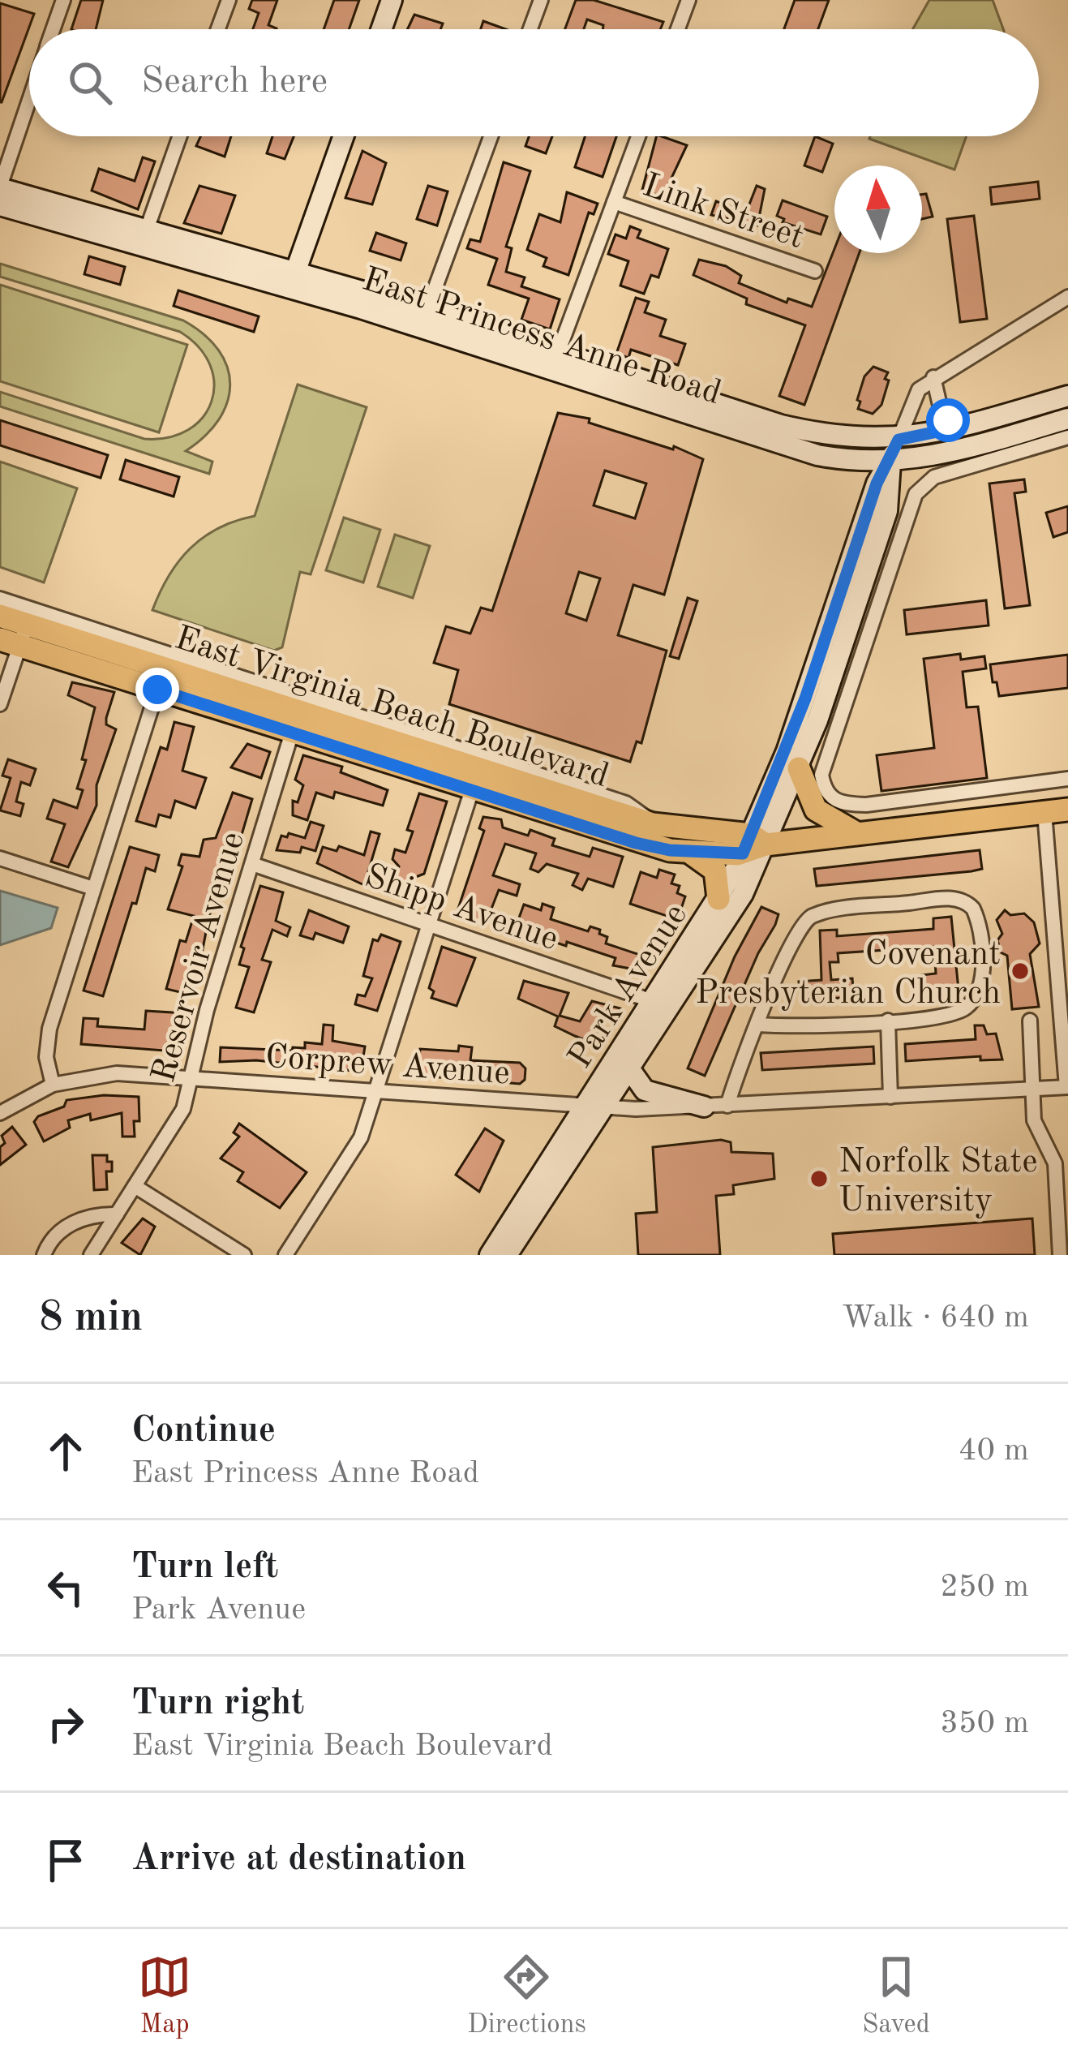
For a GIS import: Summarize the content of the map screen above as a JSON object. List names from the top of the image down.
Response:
{
  "streets": {
    "main road": ["East Princess Anne Road", "East Virginia Beach Boulevard", "Park Avenue"],
    "street": [
      "Link Street",
      "Shipp Avenue",
      "Reservoir Avenue",
      "Corprew Avenue"
    ]
  },
  "crossings": [
    ["East Princess Anne Road", "Park Avenue"],
    ["East Virginia Beach Boulevard", "Reservoir Avenue"],
    ["East Virginia Beach Boulevard", "Park Avenue"],
    ["Shipp Avenue", "Reservoir Avenue"],
    ["Shipp Avenue", "Park Avenue"],
    ["Reservoir Avenue", "Corprew Avenue"],
    ["Park Avenue", "Corprew Avenue"]
  ],
  "places": ["Covenant Presbyterian Church", "Norfolk State University"],
  "north": "top",
  "page": {
    "search": "Search here",
    "heading": ["8 min", "Walk · 640 m"],
    "list": [
      ["Continue", "East Princess Anne Road", "40 m"],
      ["Turn left", "Park Avenue", "250 m"],
      ["Turn right", "East Virginia Beach Boulevard", "350 m"],
      "Arrive at destination"
    ],
    "nav": ["Map", "Directions", "Saved"]
  }
}
